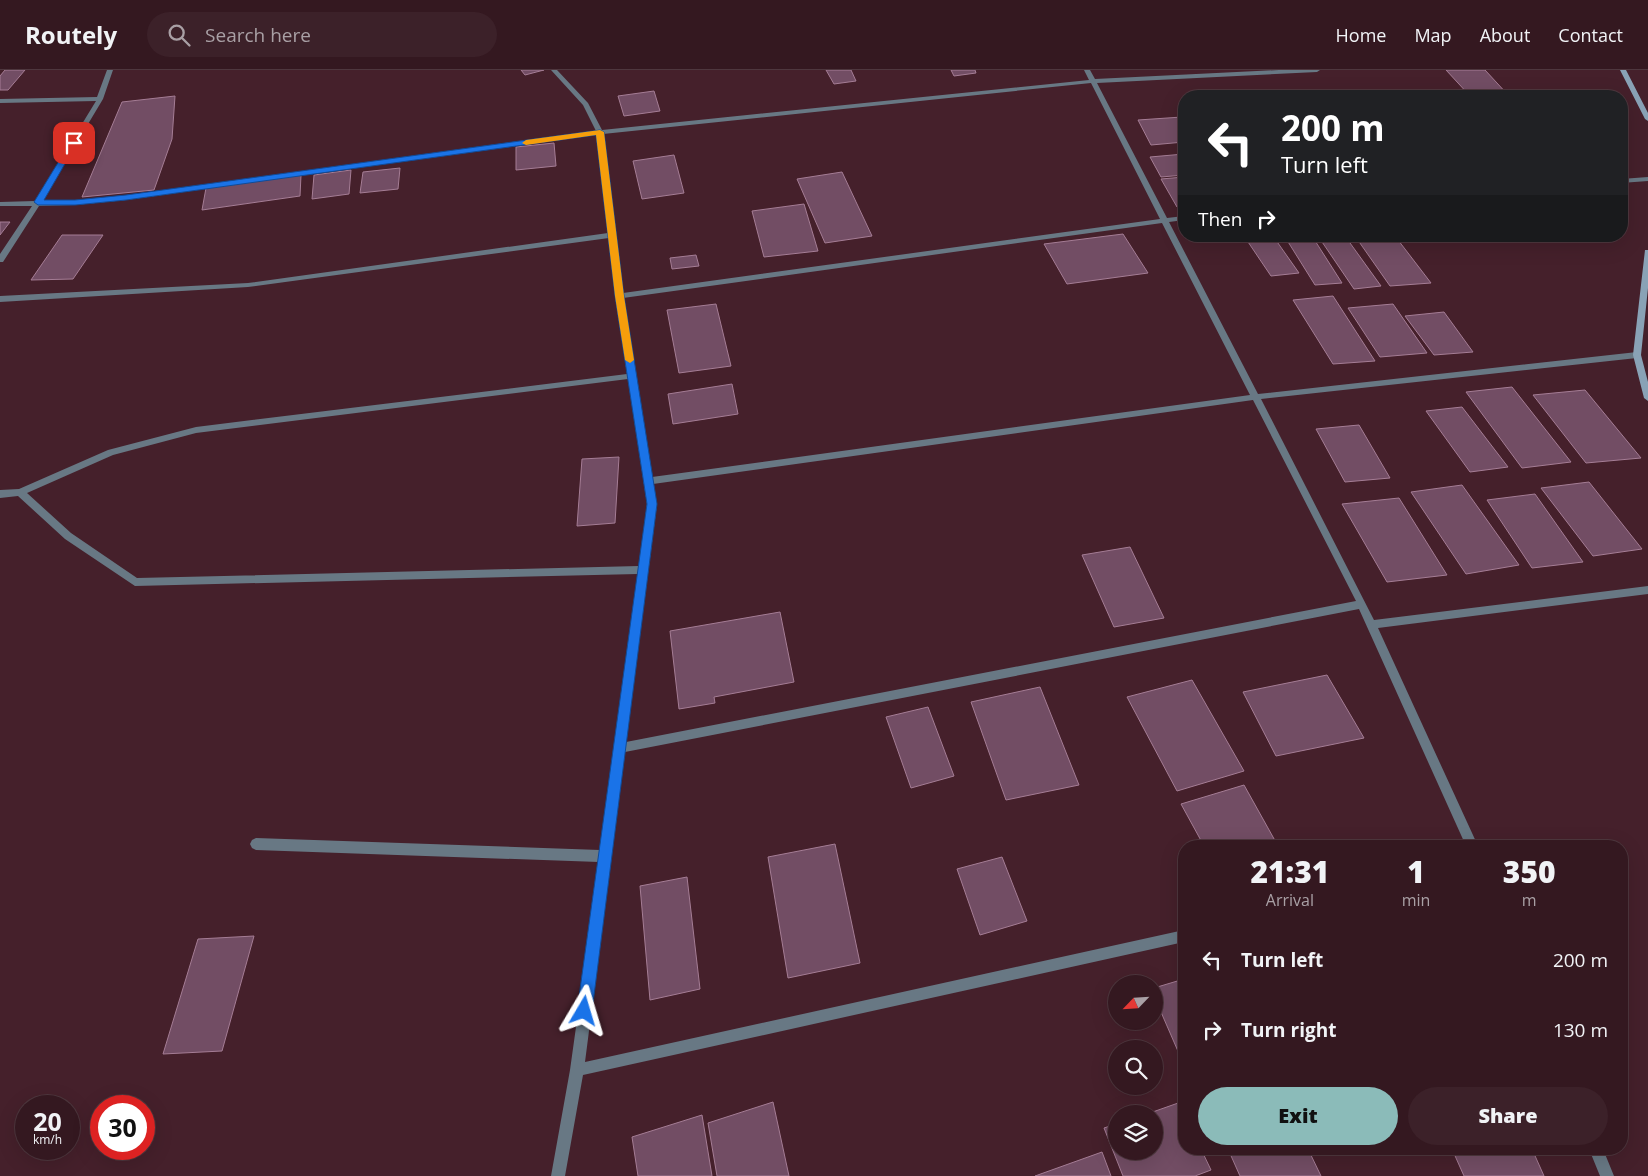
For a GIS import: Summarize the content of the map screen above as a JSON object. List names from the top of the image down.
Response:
{
  "north": "bottom left",
  "page": {
    "header": "Routely",
    "search": "Search here",
    "nav": [
      "Home",
      "Map",
      "About",
      "Contact"
    ],
    "turn": ["200 m", "Turn left"],
    "then": "Then",
    "eta": [
      "21:31",
      "Arrival",
      "1",
      "min",
      "350",
      "m"
    ],
    "list": [
      {
        "name": "Turn left",
        "value": "200 m"
      },
      {
        "name": "Turn right",
        "value": "130 m"
      }
    ],
    "buttons": ["Exit", "Share"],
    "speed": "20 km/h",
    "limit": "30"
  }
}
